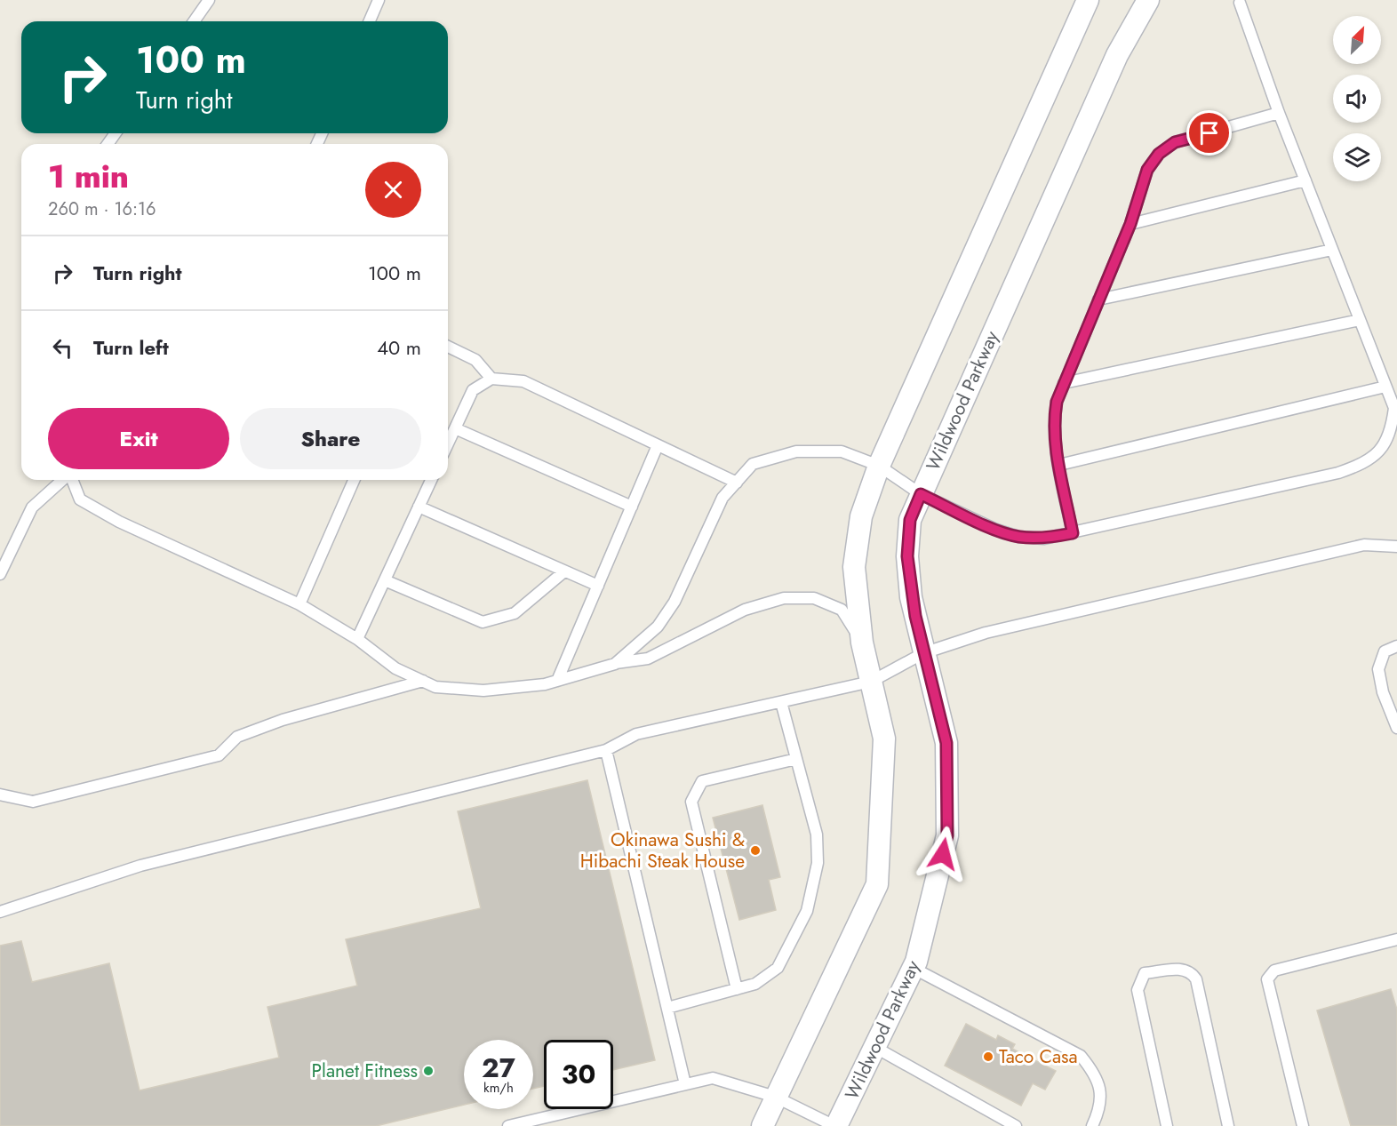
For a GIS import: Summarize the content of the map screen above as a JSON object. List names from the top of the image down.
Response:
{
  "streets": {
    "street": ["Wildwood Parkway"]
  },
  "places": ["Okinawa Sushi & Hibachi Steak House", "Taco Casa", "Planet Fitness"],
  "north": "top right",
  "page": {
    "turn": ["100 m", "Turn right"],
    "heading": ["1 min", "260 m · 16:16"],
    "list": [
      {
        "name": "Turn right",
        "value": "100 m"
      },
      {
        "name": "Turn left",
        "value": "40 m"
      }
    ],
    "buttons": ["Exit", "Share"],
    "speed": "27 km/h",
    "limit": "30"
  }
}
